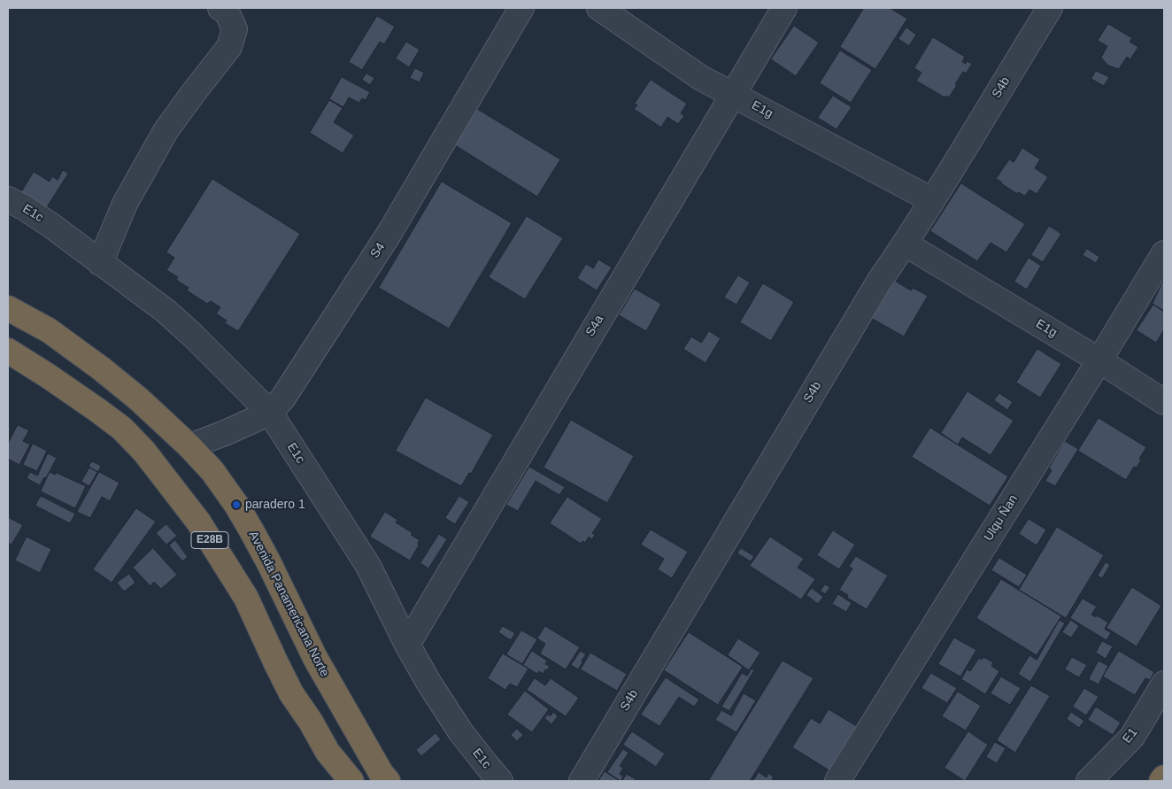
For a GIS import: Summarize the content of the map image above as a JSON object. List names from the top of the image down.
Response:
{
  "streets": {
    "highway": ["E28B", "Avenida Panamericana Norte"],
    "street": [
      "S4b",
      "E1g",
      "E1c",
      "S4",
      "S4a",
      "Ulqu Ñan",
      "E1"
    ]
  },
  "crossings": [
    ["S4b", "E1g"],
    ["E1g", "S4a"],
    ["E1g", "Ulqu Ñan"],
    ["E1c", "S4"],
    ["E1c", "S4a"],
    ["S4", "Avenida Panamericana Norte"]
  ],
  "places": ["paradero 1"]
}
